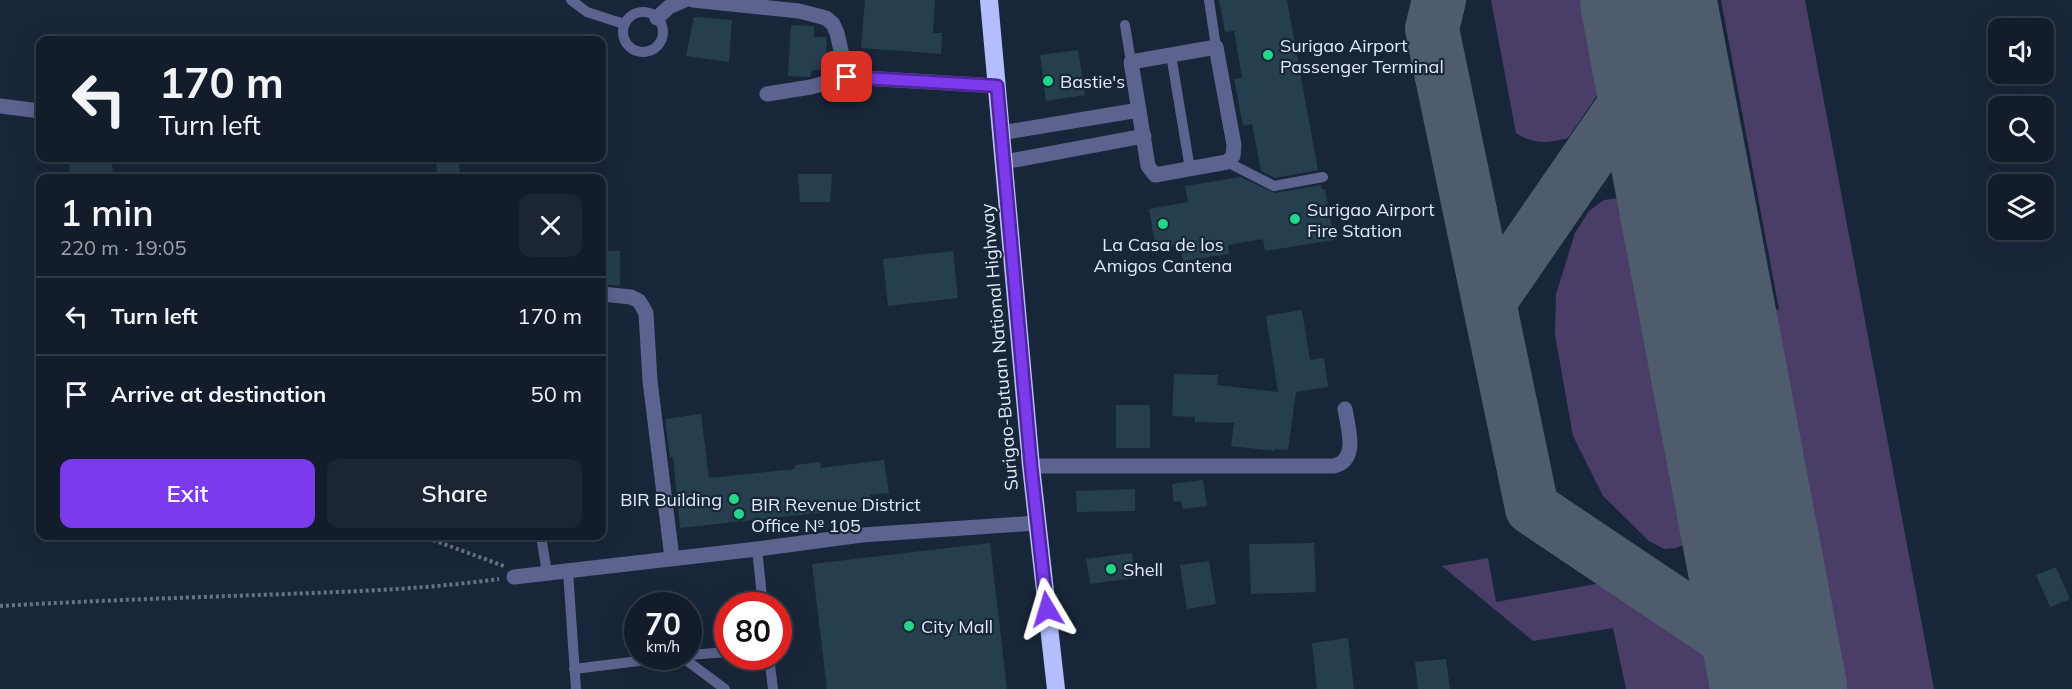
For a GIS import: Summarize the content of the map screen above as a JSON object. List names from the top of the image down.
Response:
{
  "streets": {
    "highway": ["Surigao-Butuan National Highway"]
  },
  "places": [
    "Surigao Airport Passenger Terminal",
    "Bastie's",
    "Surigao Airport Fire Station",
    "La Casa de los Amigos Cantena",
    "BIR Building",
    "BIR Revenue District Office № 105",
    "Shell",
    "City Mall"
  ],
  "page": {
    "turn": ["170 m", "Turn left"],
    "heading": ["1 min", "220 m · 19:05"],
    "list": [
      {
        "name": "Turn left",
        "value": "170 m"
      },
      {
        "name": "Arrive at destination",
        "value": "50 m"
      }
    ],
    "buttons": ["Exit", "Share"],
    "speed": "70 km/h",
    "limit": "80"
  }
}
